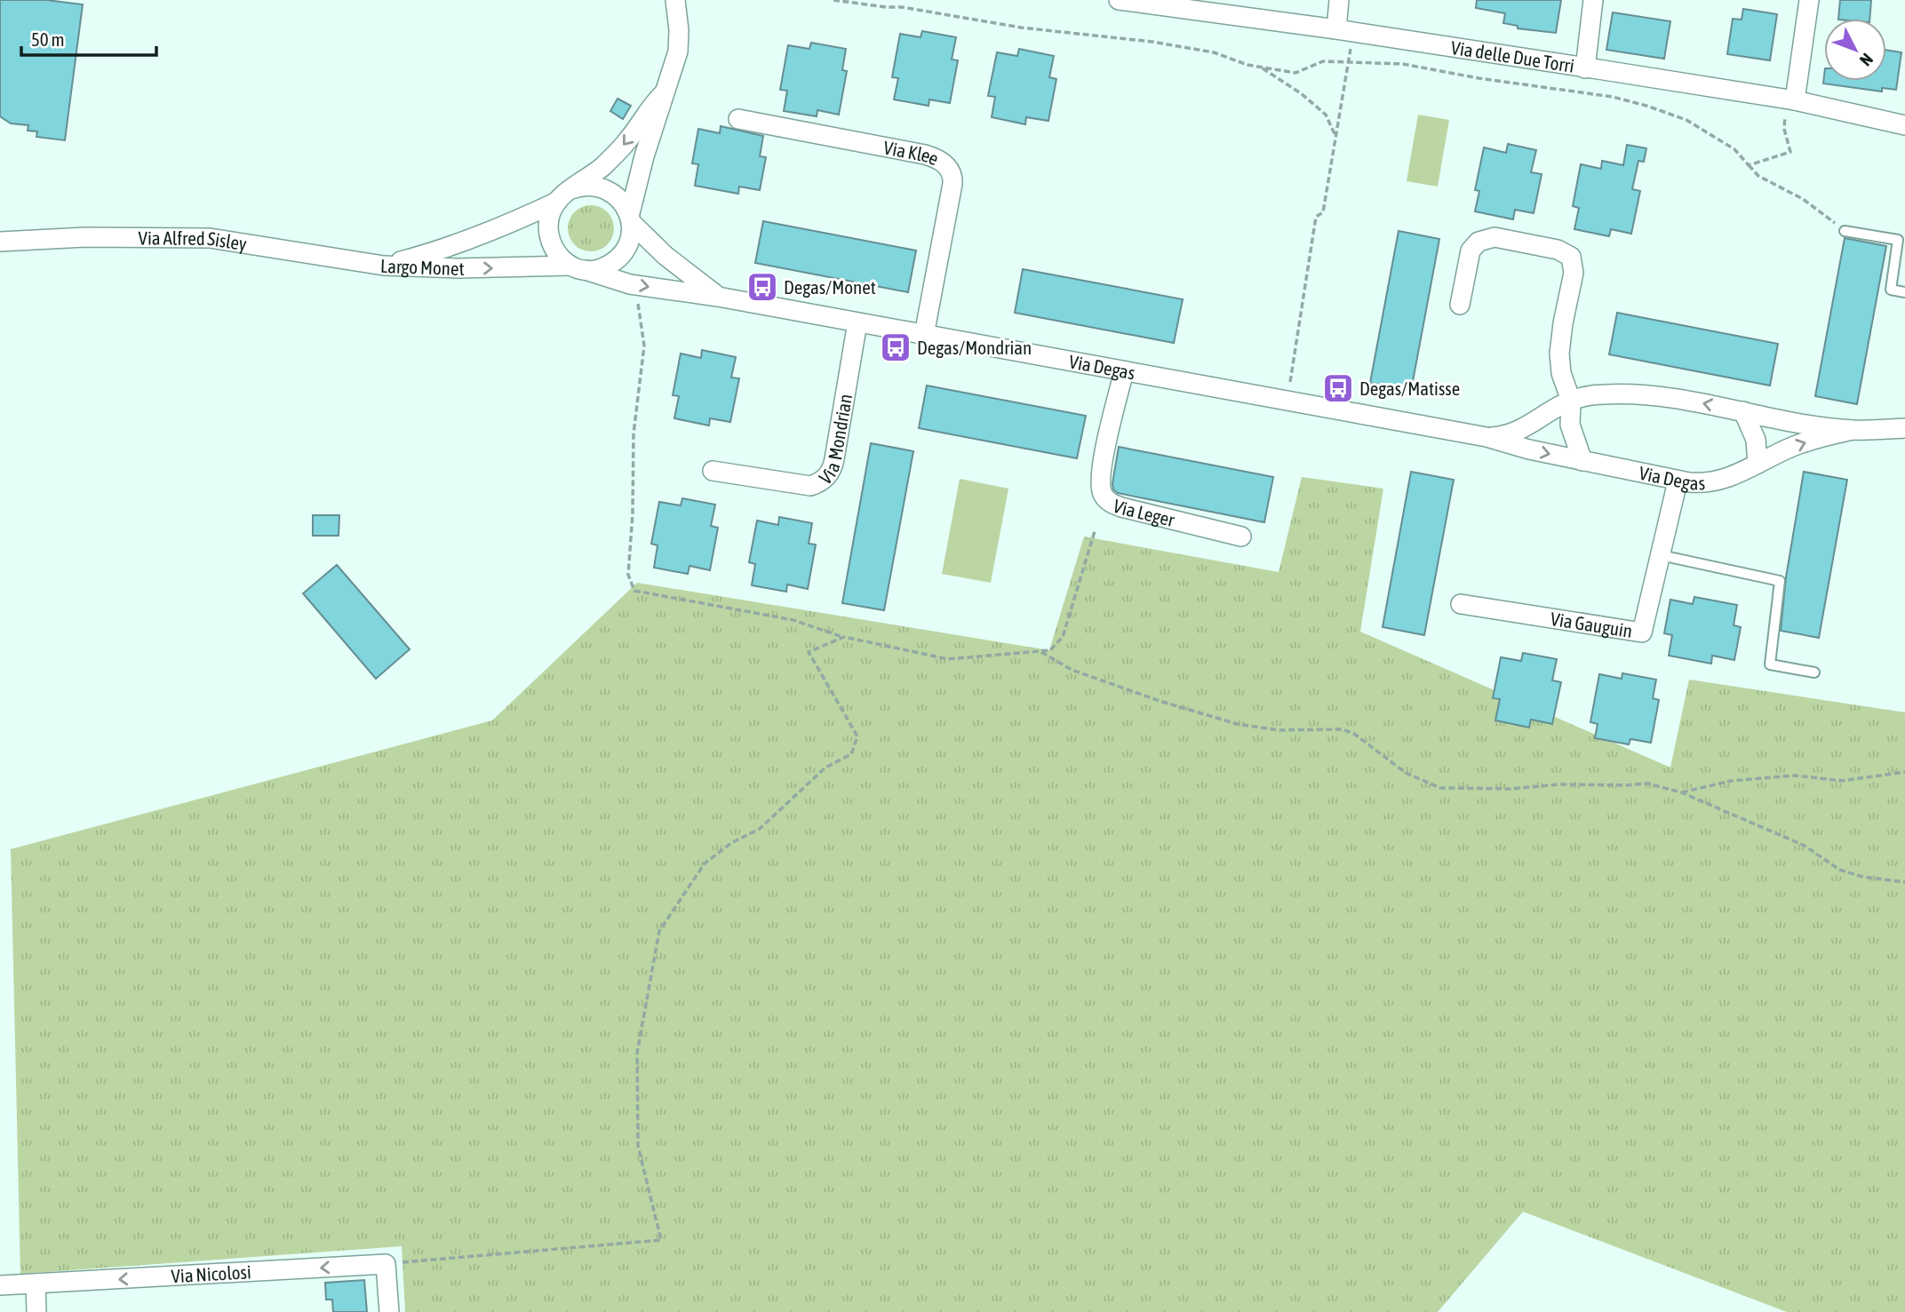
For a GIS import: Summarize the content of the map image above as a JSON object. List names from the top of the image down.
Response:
{
  "streets": {
    "street": [
      "Via delle Due Torri",
      "Via Klee",
      "Via Alfred Sisley",
      "Largo Monet",
      "Via Degas",
      "Via Mondrian",
      "Via Leger",
      "Via Gauguin",
      "Via Nicolosi"
    ]
  },
  "crossings": [
    ["Via Klee", "Via Degas"],
    ["Via Alfred Sisley", "Largo Monet"],
    ["Largo Monet", "Via Degas"],
    ["Via Degas", "Via Mondrian"],
    ["Via Degas", "Via Leger"],
    ["Via Degas", "Via Gauguin"]
  ],
  "one_way": ["Via Nicolosi"],
  "places": {
    "bus stop": ["Degas/Monet", "Degas/Mondrian", "Degas/Matisse"]
  },
  "scale_bar": "50 m",
  "north": "bottom right"
}
